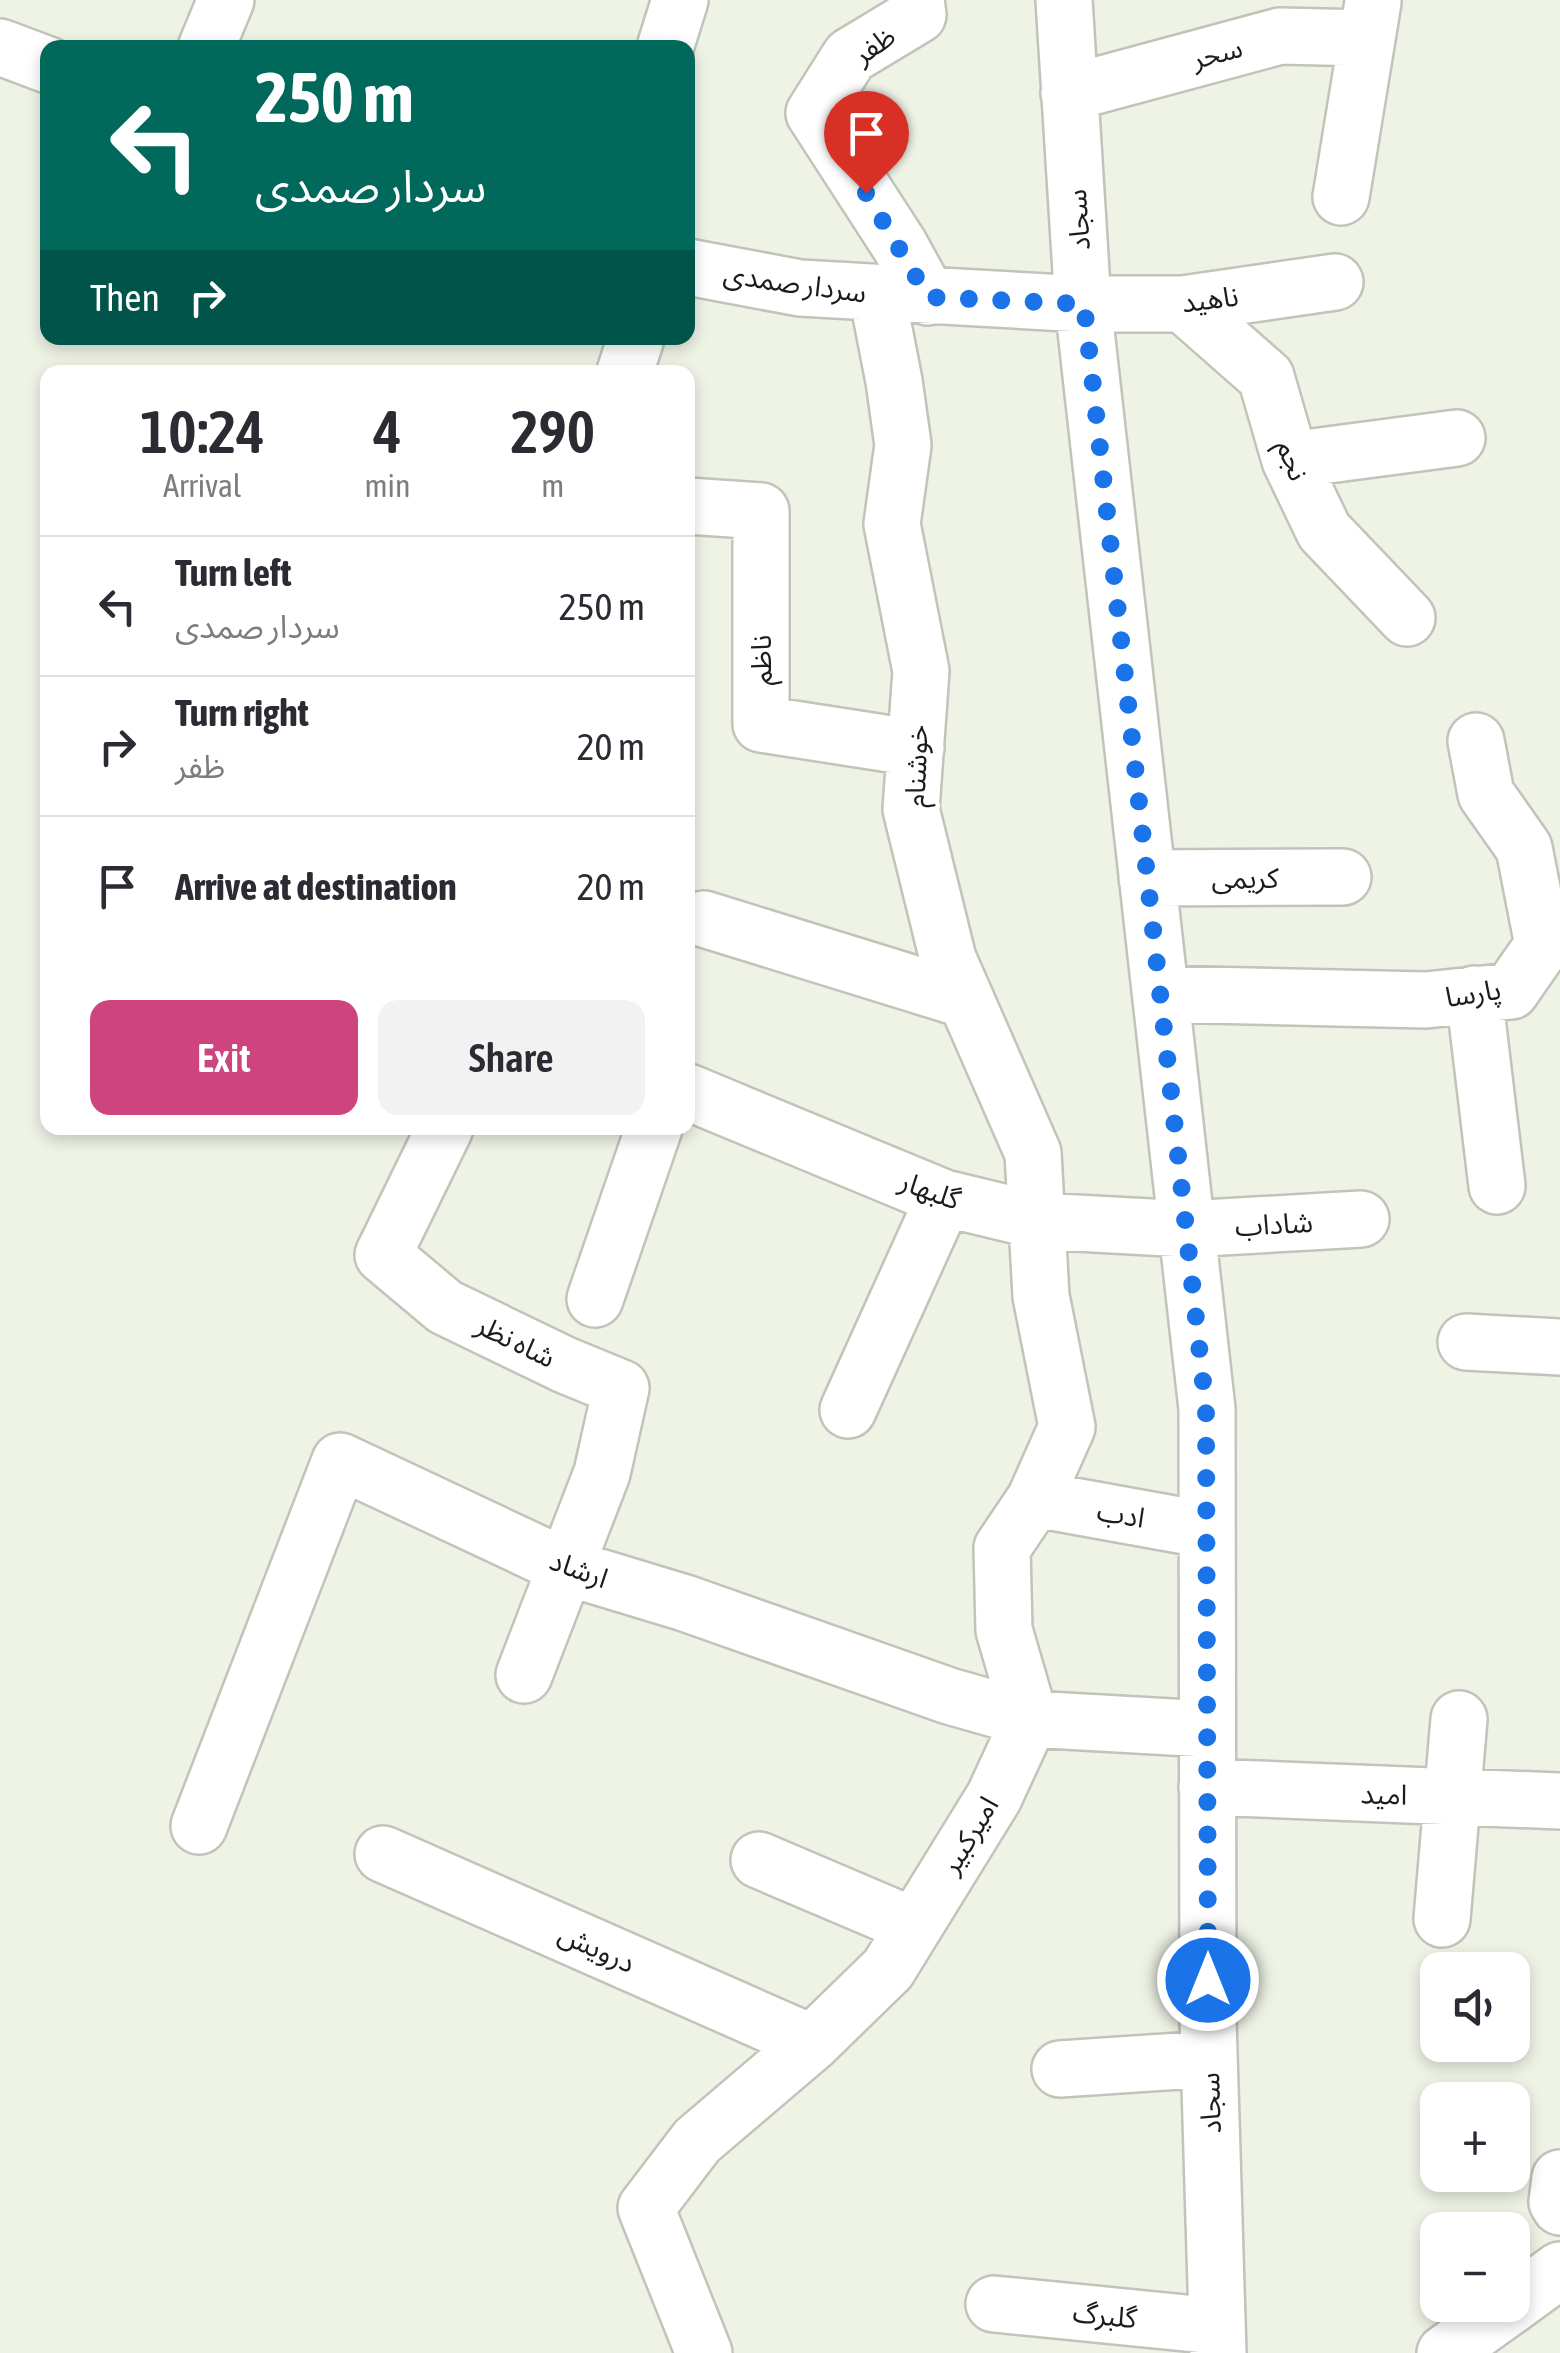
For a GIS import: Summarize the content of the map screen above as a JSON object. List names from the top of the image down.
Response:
{
  "streets": {
    "street": [
      "ظفر",
      "سحر",
      "سجاد",
      "سردار صمدی",
      "ناهید",
      "نجم",
      "ناظم",
      "خوشنام",
      "کریمی",
      "پارسا",
      "گلبهار",
      "شاداب",
      "شاه نظر",
      "ادب",
      "ارشاد",
      "امید",
      "امیرکبیر",
      "درویش",
      "گلبرگ"
    ]
  },
  "crossings": [
    ["ظفر", "سردار صمدی"],
    ["ظفر", "خوشنام"],
    ["سحر", "سجاد"],
    ["سجاد", "سردار صمدی"],
    ["سجاد", "ناهید"],
    ["سجاد", "کریمی"],
    ["سجاد", "پارسا"],
    ["سجاد", "گلبهار"],
    ["سجاد", "شاداب"],
    ["سجاد", "ادب"],
    ["سجاد", "ارشاد"],
    ["سجاد", "امید"],
    ["سجاد", "گلبرگ"],
    ["سردار صمدی", "ناهید"],
    ["سردار صمدی", "خوشنام"],
    ["ناهید", "نجم"],
    ["ناظم", "خوشنام"],
    ["خوشنام", "گلبهار"],
    ["گلبهار", "شاداب"],
    ["شاه نظر", "ارشاد"],
    ["ارشاد", "امیرکبیر"],
    ["امیرکبیر", "درویش"]
  ],
  "page": {
    "turn": ["250 m", "سردار صمدی"],
    "then": "Then",
    "eta": [
      "10:24",
      "Arrival",
      "4",
      "min",
      "290",
      "m"
    ],
    "list": [
      {
        "name": "Turn left",
        "note": "سردار صمدی",
        "value": "250 m"
      },
      {
        "name": "Turn right",
        "note": "ظفر",
        "value": "20 m"
      },
      {
        "name": "Arrive at destination",
        "value": "20 m"
      }
    ],
    "buttons": ["Exit", "Share"],
    "map_buttons": ["+", "−"]
  }
}
